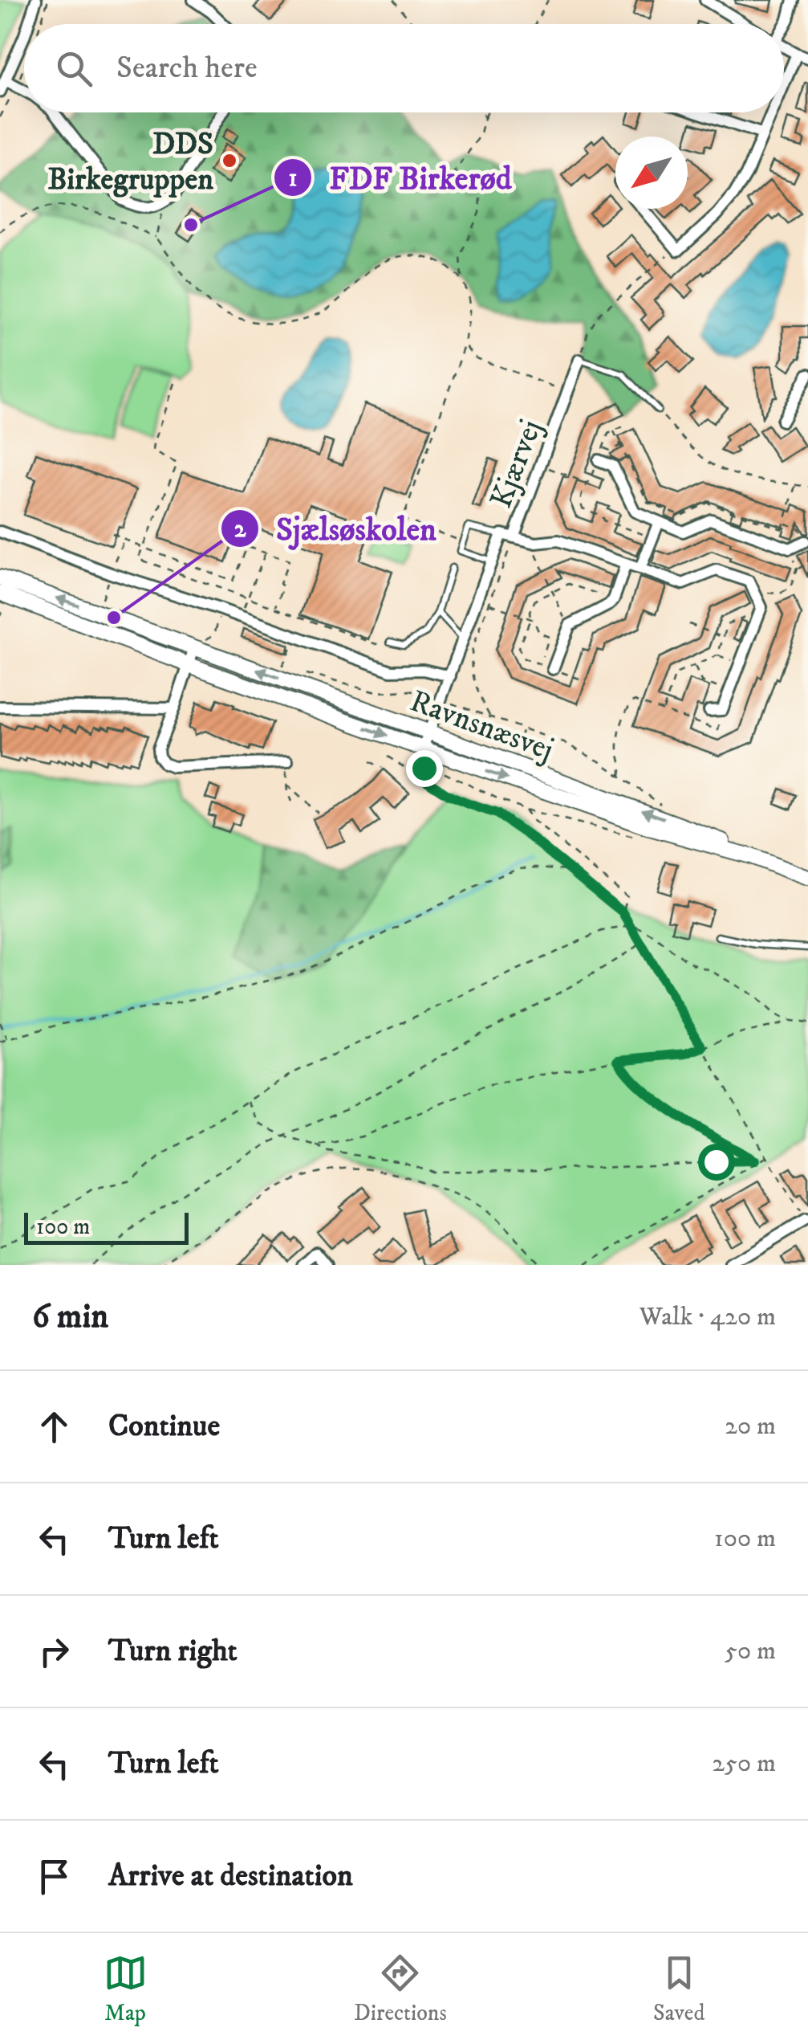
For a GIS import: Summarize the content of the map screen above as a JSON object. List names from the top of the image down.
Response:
{
  "streets": {
    "main road": ["Ravnsnæsvej"],
    "street": ["Kjærvej"]
  },
  "crossings": [
    ["Kjærvej", "Ravnsnæsvej"]
  ],
  "places": ["DDS Birkegruppen", "FDF Birkerød", "Sjælsøskolen"],
  "scale_bar": "100 m",
  "north": "bottom left",
  "page": {
    "search": "Search here",
    "scale": "100 m",
    "heading": ["6 min", "Walk · 420 m"],
    "list": [
      ["Continue", "20 m"],
      ["Turn left", "100 m"],
      ["Turn right", "50 m"],
      ["Turn left", "250 m"],
      "Arrive at destination"
    ],
    "nav": ["Map", "Directions", "Saved"]
  }
}
